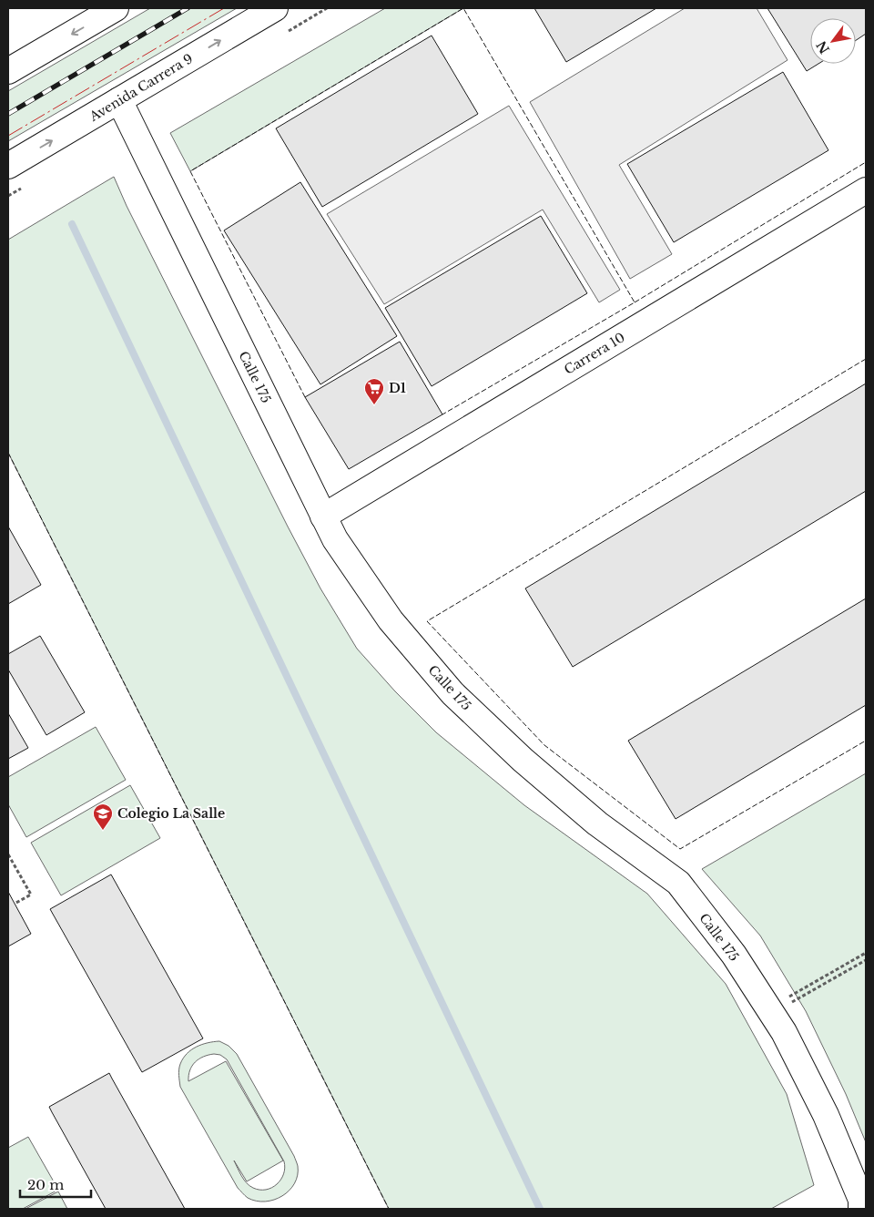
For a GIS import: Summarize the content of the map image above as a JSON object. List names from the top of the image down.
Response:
{
  "streets": {
    "street": ["Avenida Carrera 9", "Carrera 10", "Calle 175"]
  },
  "crossings": [
    ["Avenida Carrera 9", "Calle 175"],
    ["Carrera 10", "Calle 175"]
  ],
  "places": {
    "supermarket": ["D1"],
    "school or university": ["Colegio La Salle"]
  },
  "scale_bar": "20 m",
  "north": "bottom left"
}
